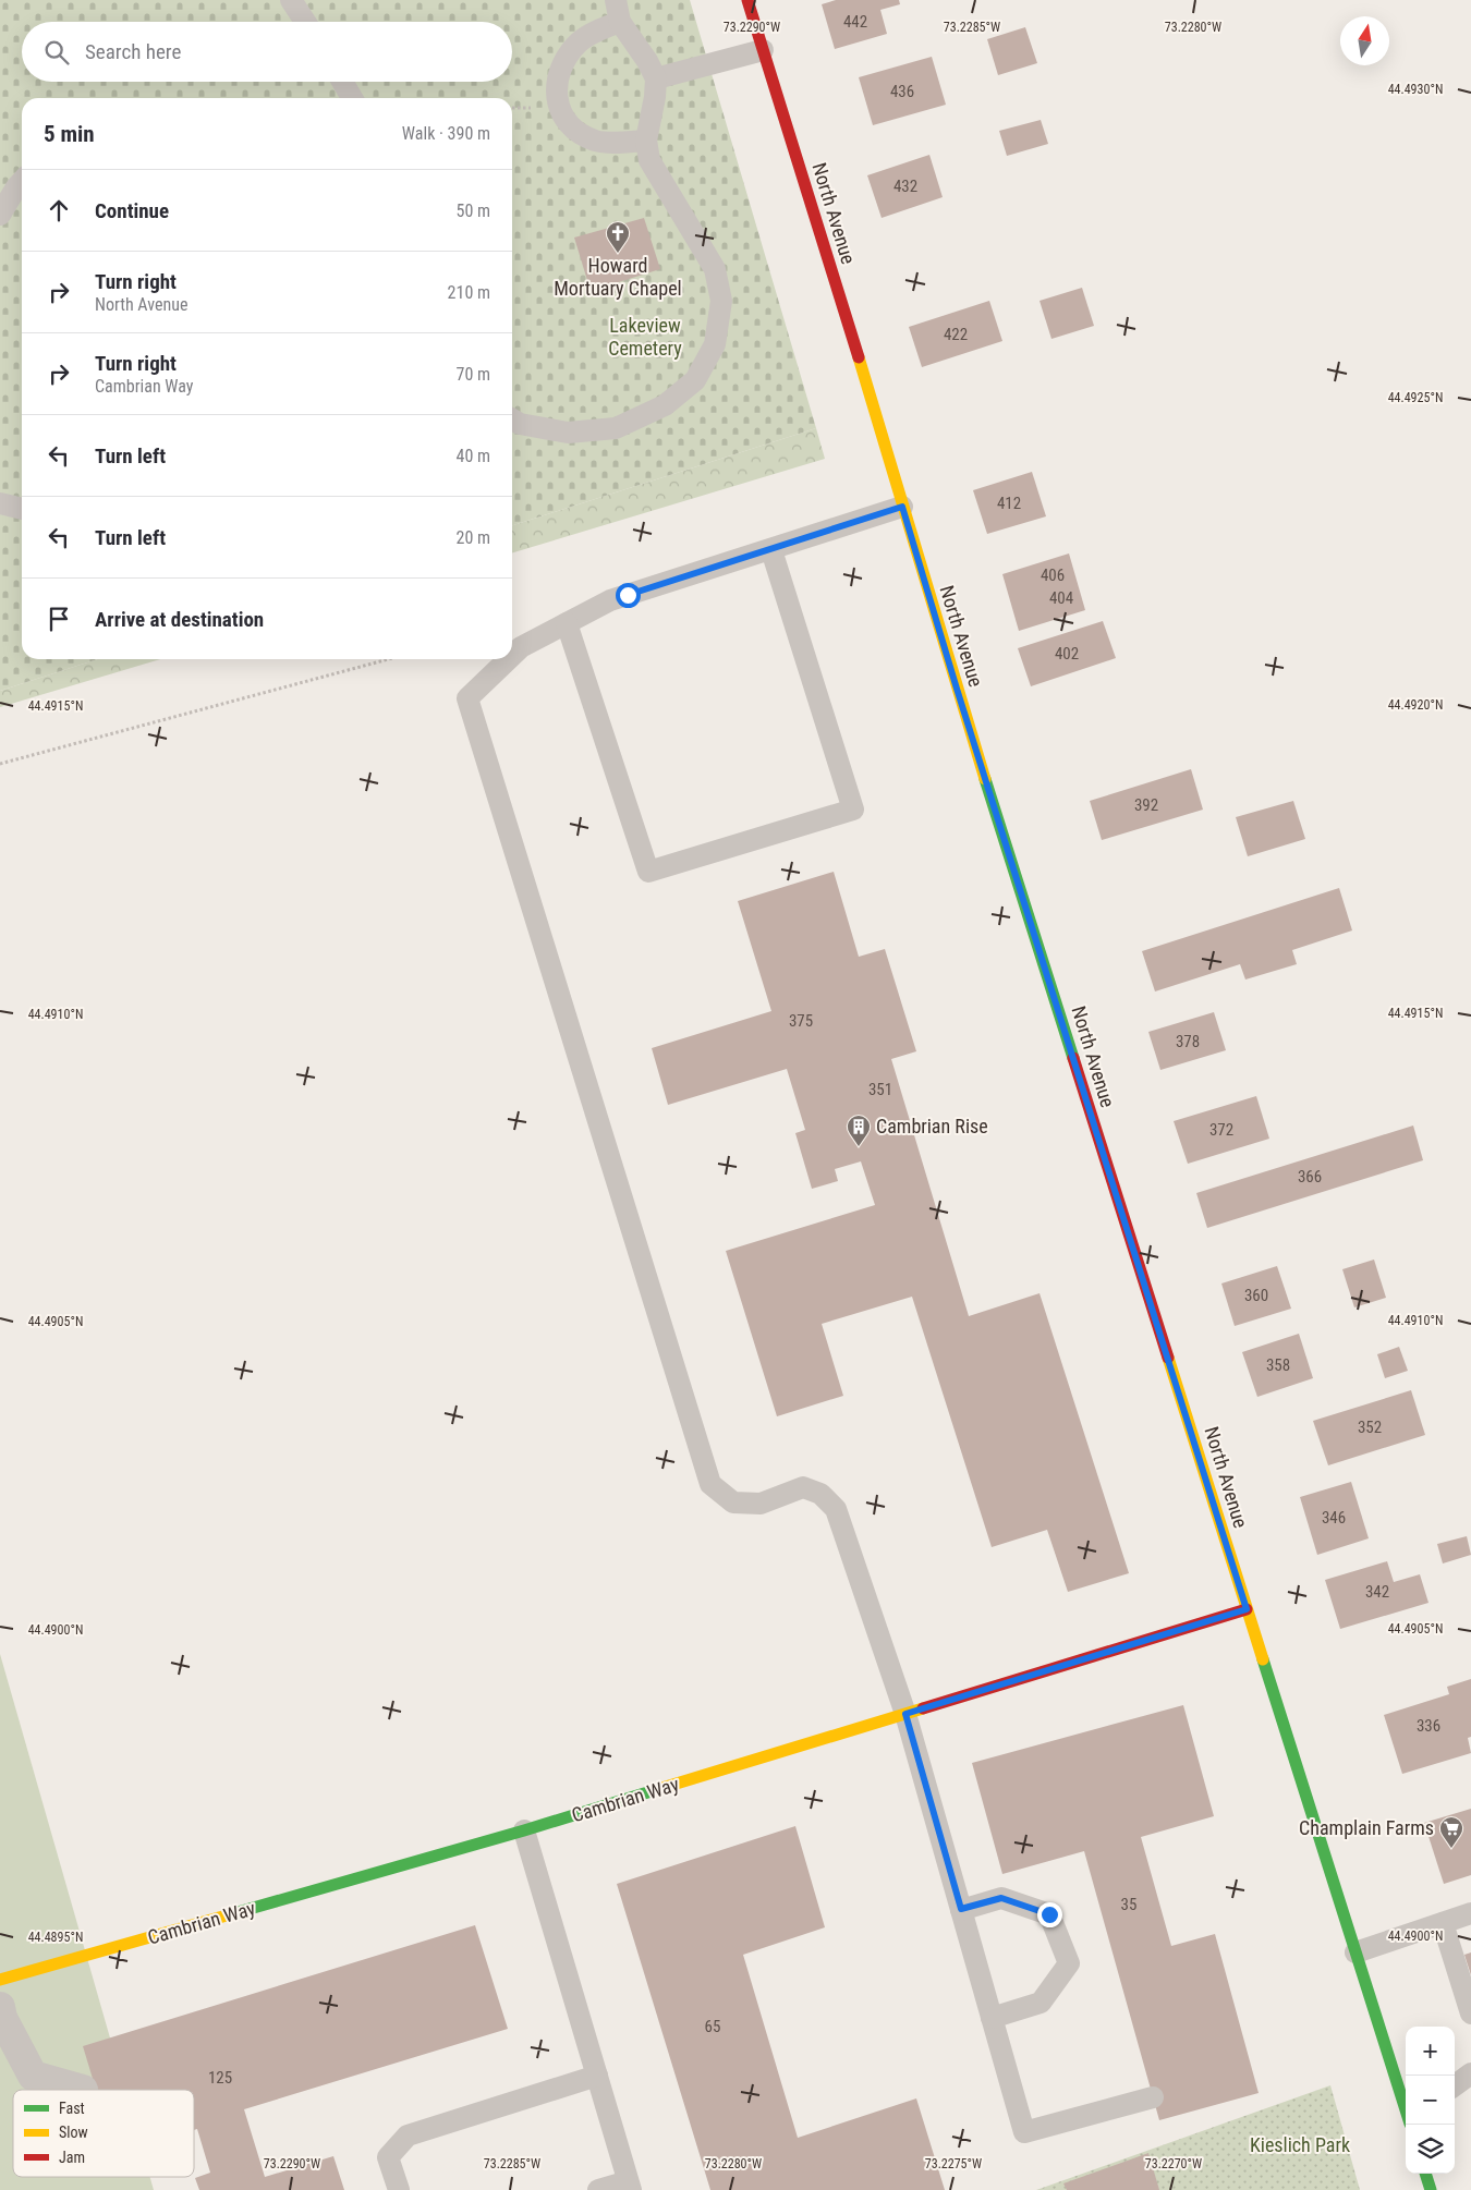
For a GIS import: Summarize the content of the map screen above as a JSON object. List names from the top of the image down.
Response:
{
  "streets": {
    "main road": ["North Avenue", "Cambrian Way"]
  },
  "crossings": [
    ["North Avenue", "Cambrian Way"]
  ],
  "parks": ["Lakeview Cemetery", "Kieslich Park"],
  "places": {
    "church": ["Howard Mortuary Chapel"],
    "building": ["Cambrian Rise"],
    "supermarket": ["Champlain Farms"]
  },
  "house_numbers": [
    "442",
    "436",
    "432",
    "422",
    "412",
    "406",
    "404",
    "402",
    "392",
    "375",
    "378",
    "351",
    "372",
    "366",
    "360",
    "358",
    "352",
    "346",
    "342",
    "336",
    "35",
    "65",
    "125"
  ],
  "legend": ["Fast", "Slow", "Jam"],
  "north": "top",
  "page": {
    "search": "Search here",
    "heading": ["5 min", "Walk · 390 m"],
    "list": [
      ["Continue", "50 m"],
      ["Turn right", "North Avenue", "210 m"],
      ["Turn right", "Cambrian Way", "70 m"],
      ["Turn left", "40 m"],
      ["Turn left", "20 m"],
      "Arrive at destination"
    ],
    "map_buttons": ["+", "−"]
  },
  "coordinates": [
    "73.2290°W",
    "73.2285°W",
    "73.2280°W",
    "44.4930°N",
    "44.4925°N",
    "44.4920°N",
    "44.4915°N",
    "44.4910°N",
    "44.4905°N",
    "44.4900°N",
    "44.4895°N",
    "73.2275°W",
    "73.2270°W"
  ]
}
